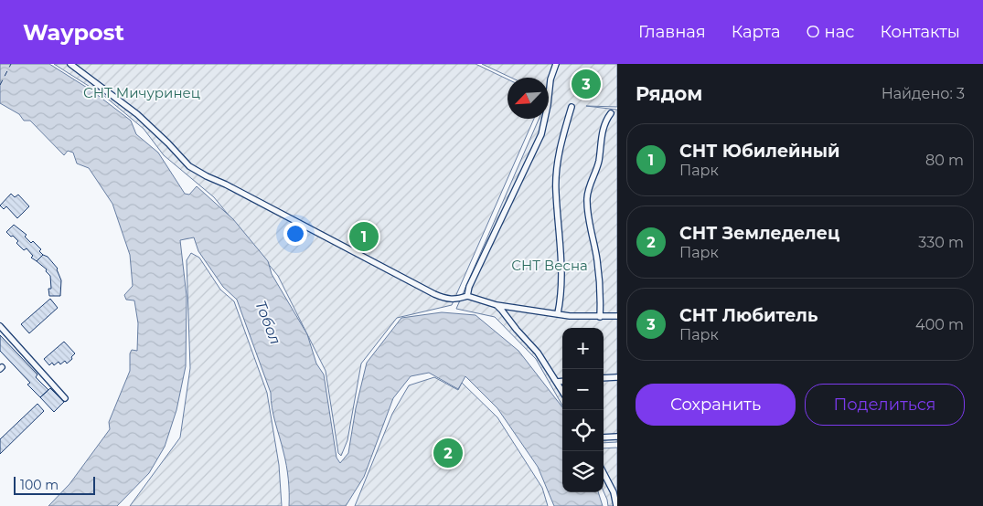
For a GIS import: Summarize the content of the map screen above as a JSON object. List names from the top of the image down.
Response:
{
  "water": ["Тобол"],
  "parks": ["СНТ Мичуринец", "СНТ Весна"],
  "scale_bar": "100 m",
  "north": "bottom left",
  "page": {
    "header": "Waypost",
    "nav": [
      "Главная",
      "Карта",
      "О нас",
      "Контакты"
    ],
    "heading": ["Рядом", "Найдено: 3"],
    "pins": ["3", "1", "2"],
    "list": [
      {
        "mark": "1",
        "name": "СНТ Юбилейный",
        "note": "Парк",
        "value": "80 m"
      },
      {
        "mark": "2",
        "name": "СНТ Земледелец",
        "note": "Парк",
        "value": "330 m"
      },
      {
        "mark": "3",
        "name": "СНТ Любитель",
        "note": "Парк",
        "value": "400 m"
      }
    ],
    "map_buttons": ["+", "−"],
    "buttons": ["Сохранить", "Поделиться"],
    "scale": "100 m"
  }
}
